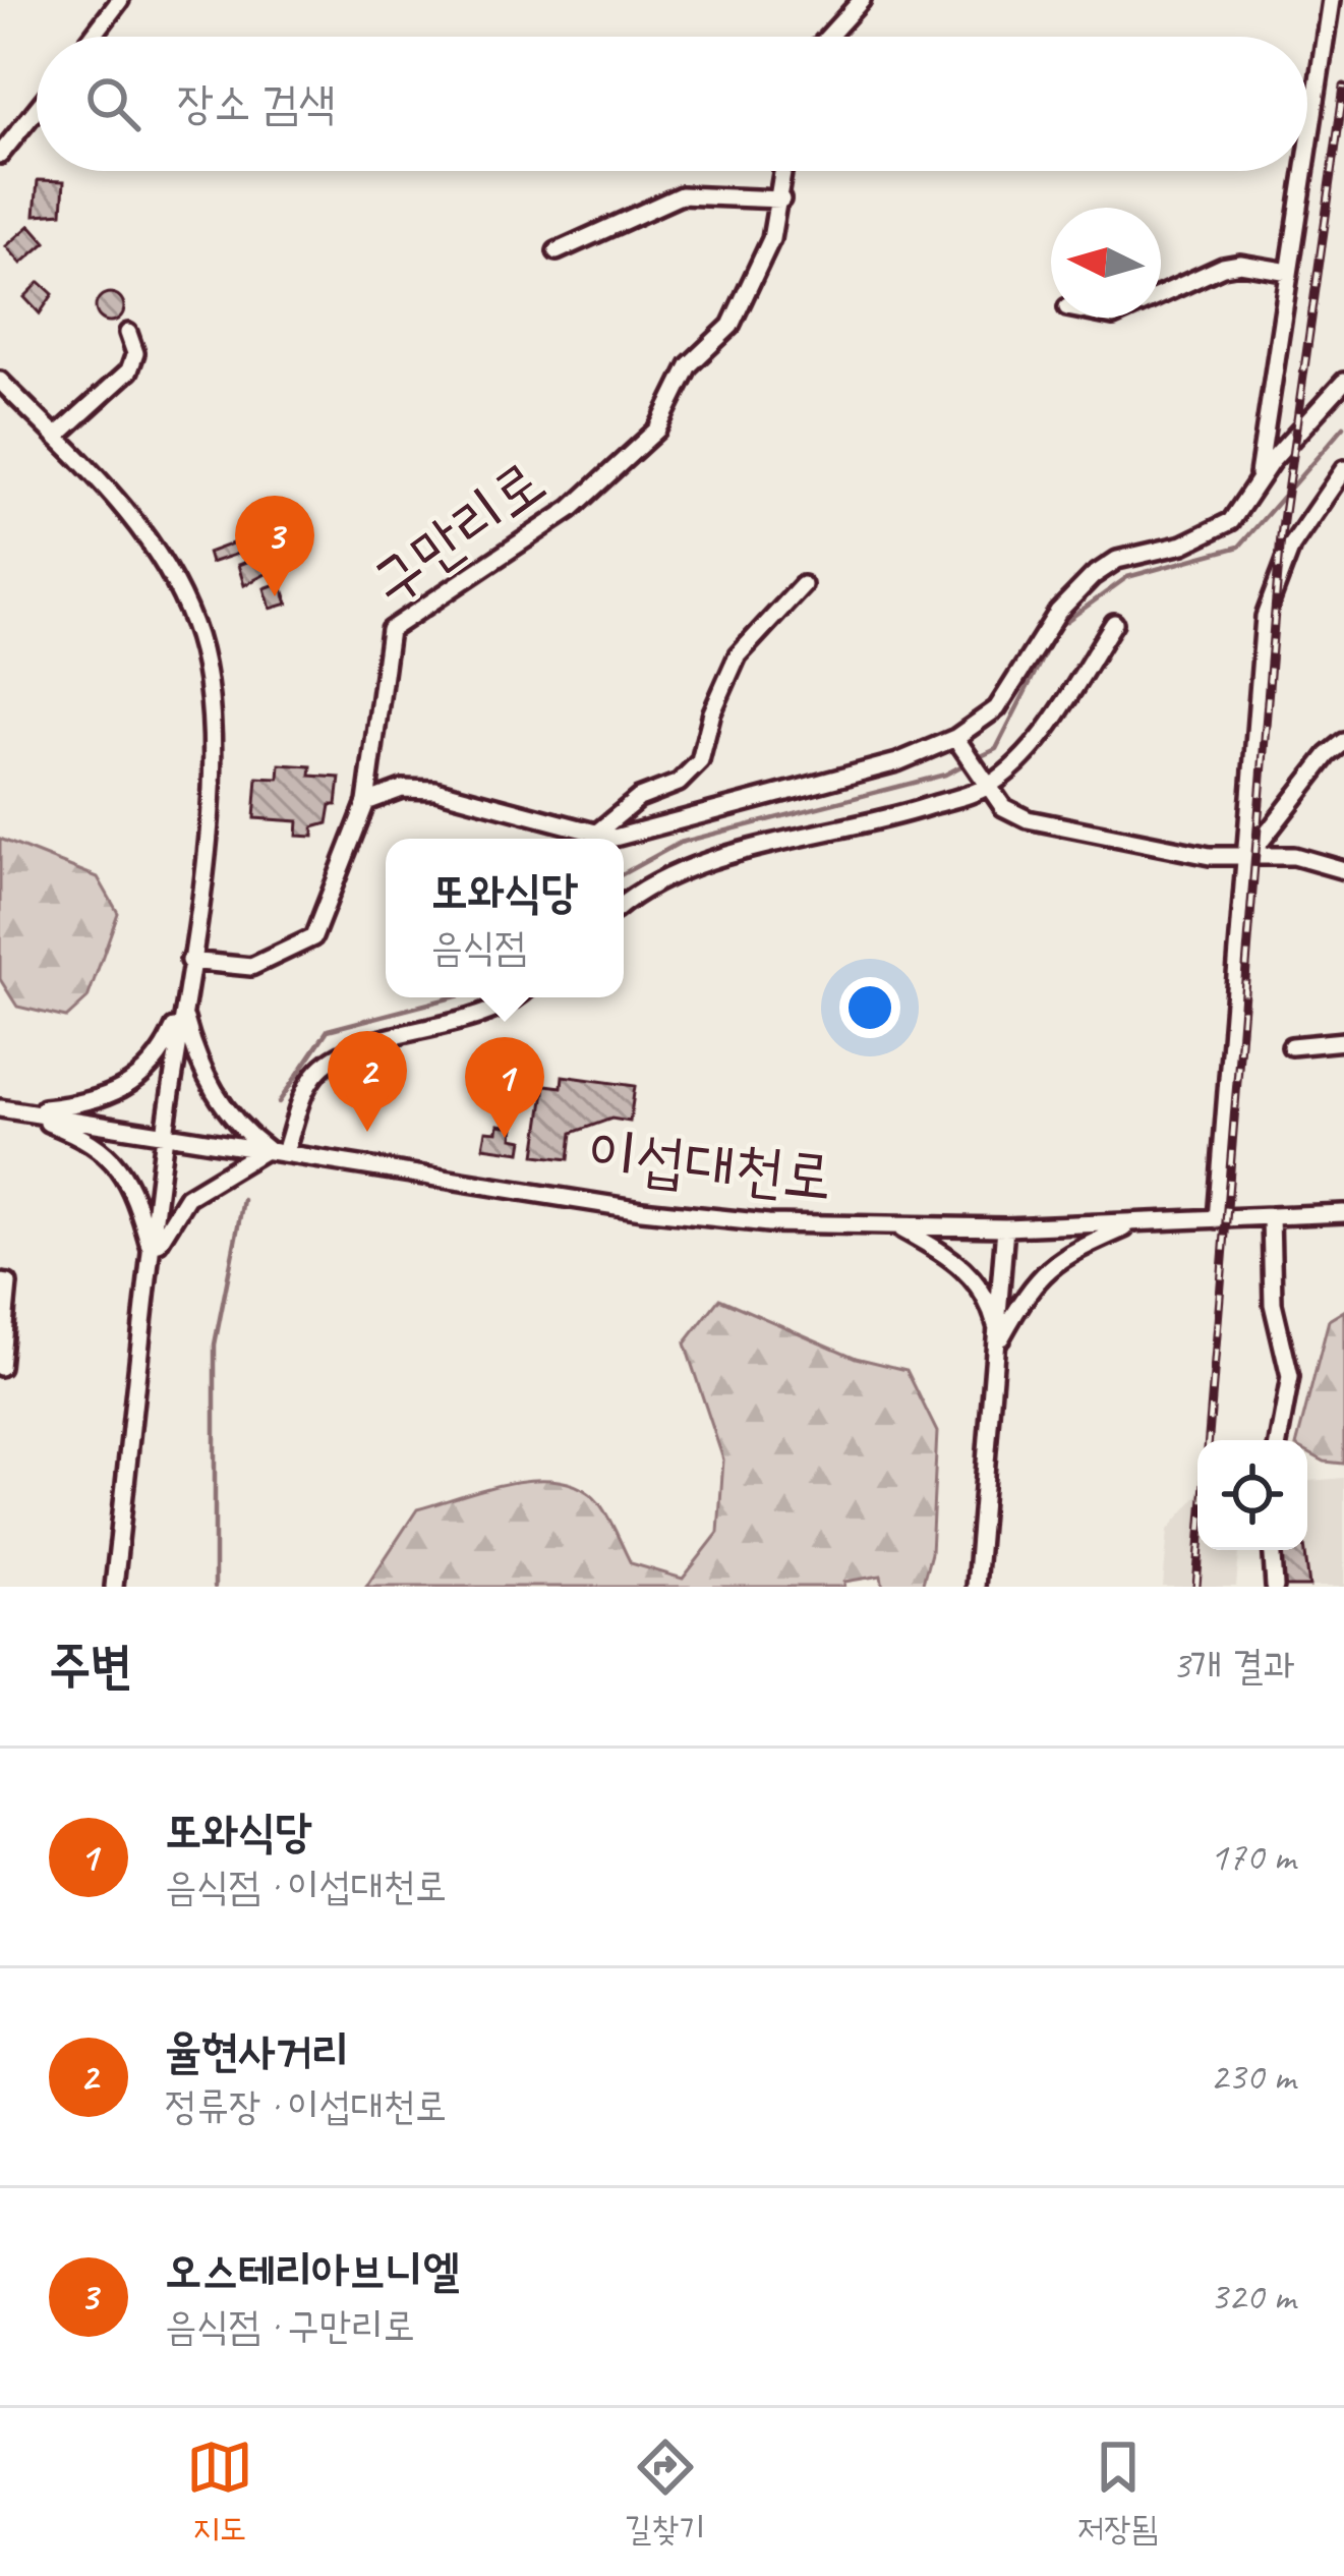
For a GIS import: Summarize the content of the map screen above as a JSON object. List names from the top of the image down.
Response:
{
  "streets": {
    "street": ["구만리로", "이섭대천로"]
  },
  "north": "left",
  "page": {
    "search": "장소 검색",
    "pins": ["3", "2", "1"],
    "popup": ["또와식당", "음식점"],
    "heading": ["주변", "3개 결과"],
    "list": [
      {
        "mark": "1",
        "name": "또와식당",
        "note": "음식점 · 이섭대천로",
        "value": "170 m"
      },
      {
        "mark": "2",
        "name": "율현사거리",
        "note": "정류장 · 이섭대천로",
        "value": "230 m"
      },
      {
        "mark": "3",
        "name": "오스테리아브니엘",
        "note": "음식점 · 구만리로",
        "value": "320 m"
      }
    ],
    "nav": ["지도", "길찾기", "저장됨"]
  }
}
